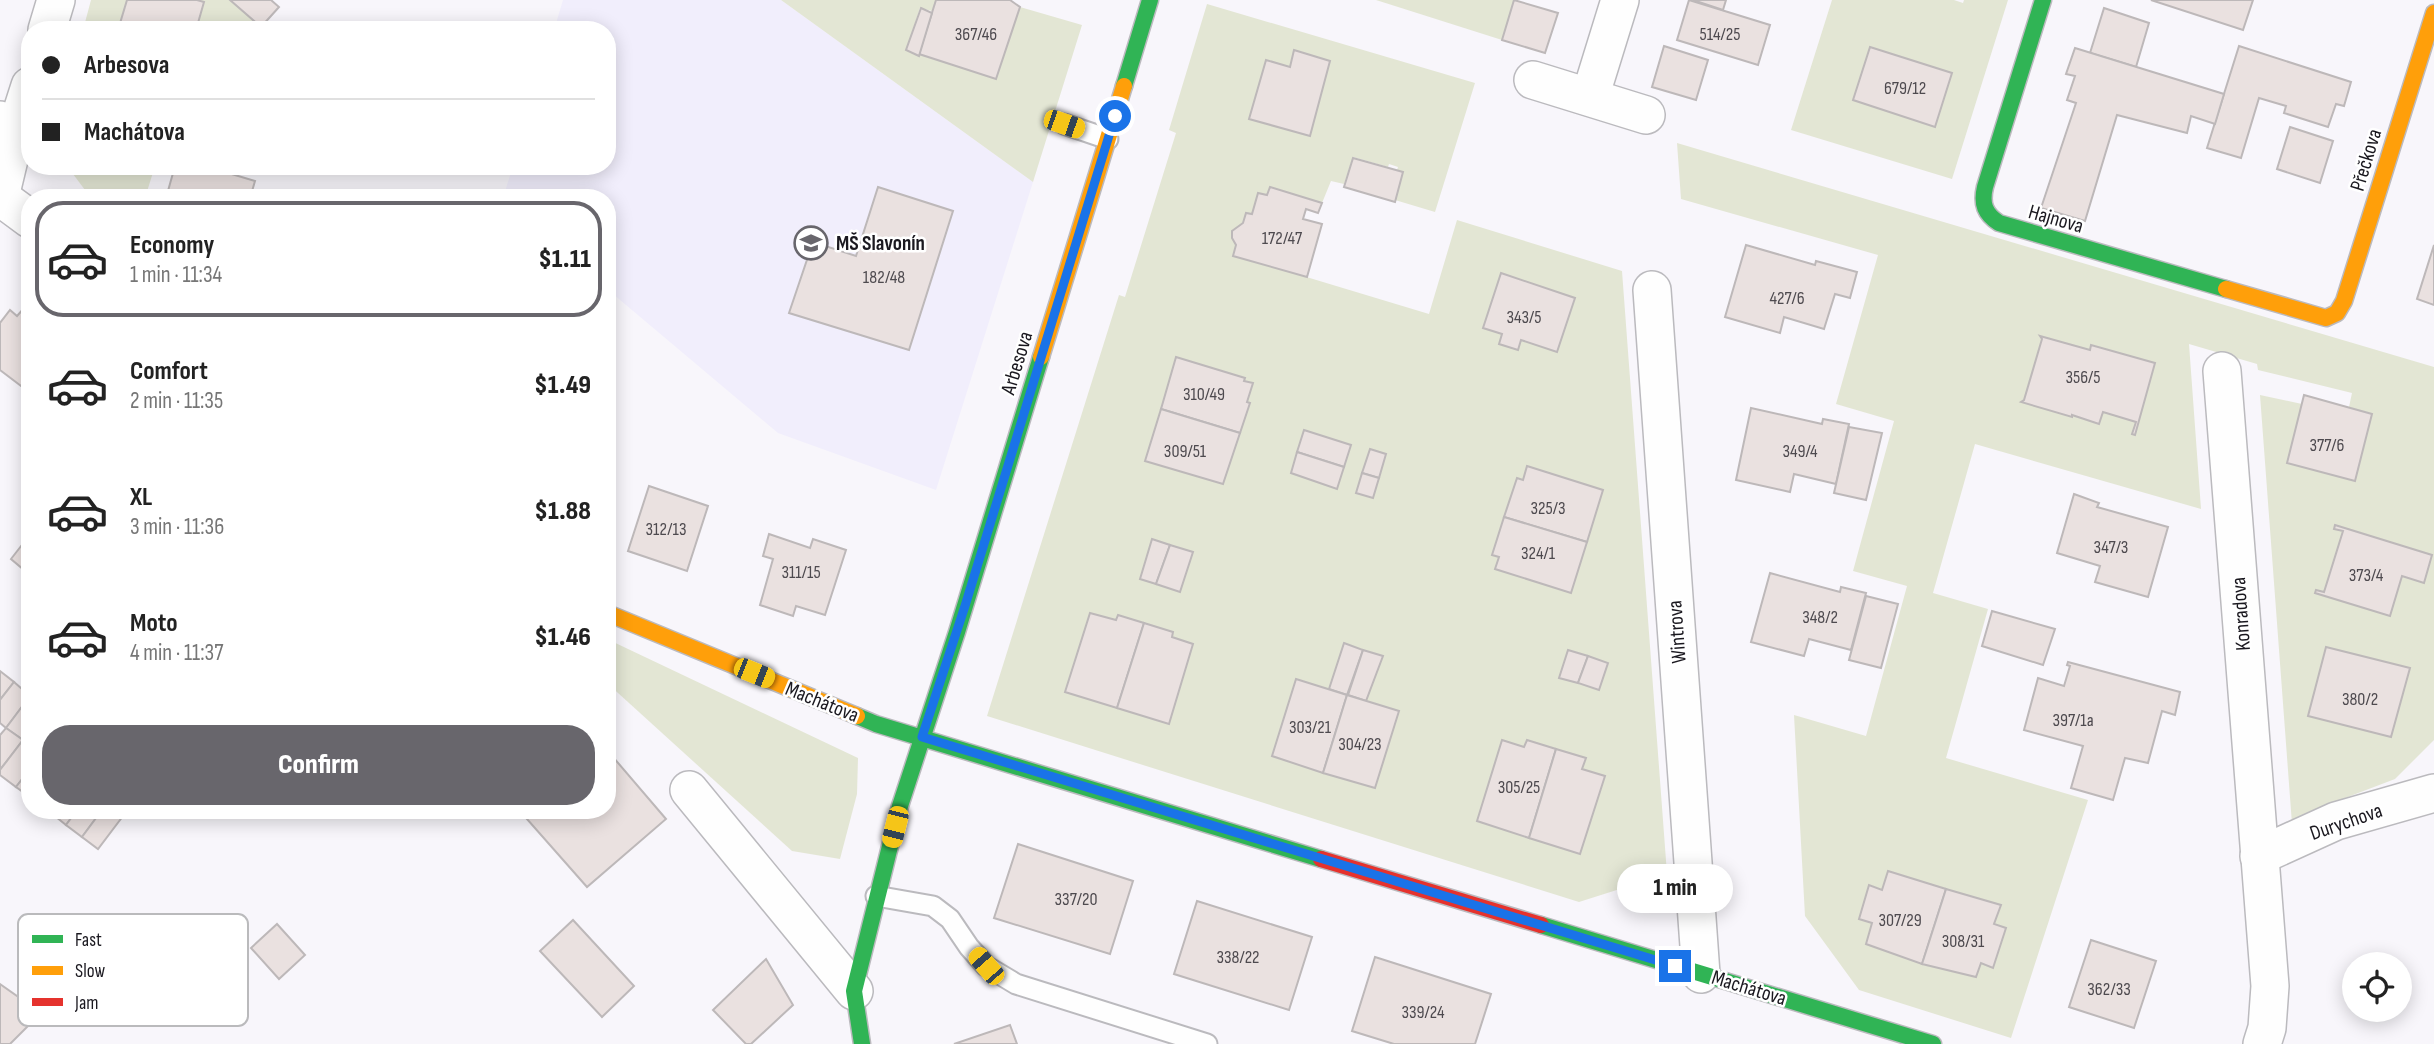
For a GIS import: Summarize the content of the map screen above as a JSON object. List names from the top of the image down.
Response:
{
  "streets": {
    "street": [
      "Přečkova",
      "Hajnova",
      "Arbesova",
      "Konradova",
      "Wintrova",
      "Machátova",
      "Durychova"
    ]
  },
  "crossings": [
    ["Přečkova", "Hajnova"],
    ["Arbesova", "Machátova"],
    ["Konradova", "Durychova"],
    ["Wintrova", "Machátova"]
  ],
  "places": {
    "school or university": ["MŠ Slavonín"]
  },
  "house_numbers": [
    "367/46",
    "514/25",
    "679/12",
    "172/47",
    "182/48",
    "427/6",
    "343/5",
    "356/5",
    "310/49",
    "377/6",
    "309/51",
    "349/4",
    "325/3",
    "312/13",
    "347/3",
    "324/1",
    "311/15",
    "373/4",
    "348/2",
    "380/2",
    "397/1a",
    "303/21",
    "304/23",
    "305/25",
    "337/20",
    "307/29",
    "308/31",
    "338/22",
    "362/33",
    "339/24"
  ],
  "legend": ["Fast", "Slow", "Jam"],
  "page": {
    "banner": ["Arbesova", "Machátova"],
    "list": [
      {
        "name": "Economy",
        "note": "1 min · 11:34",
        "value": "$1.11"
      },
      {
        "name": "Comfort",
        "note": "2 min · 11:35",
        "value": "$1.49"
      },
      {
        "name": "XL",
        "note": "3 min · 11:36",
        "value": "$1.88"
      },
      {
        "name": "Moto",
        "note": "4 min · 11:37",
        "value": "$1.46"
      }
    ],
    "buttons": "Confirm",
    "bubble": "1 min"
  }
}
